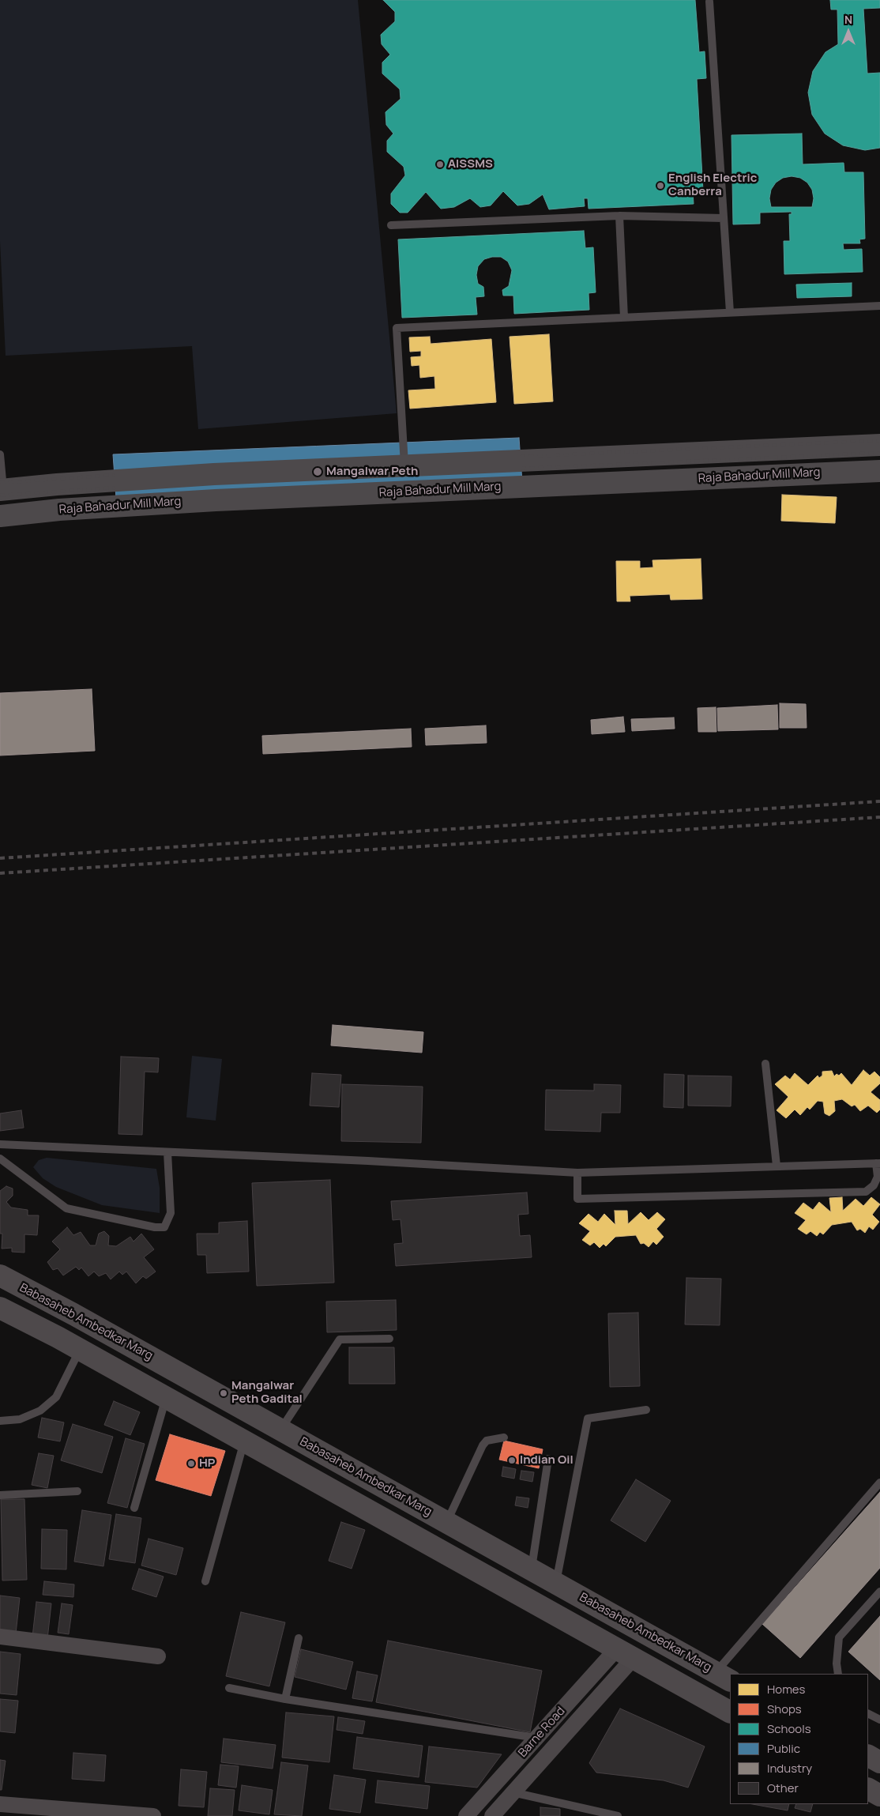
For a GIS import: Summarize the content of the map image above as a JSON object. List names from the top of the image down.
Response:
{
  "streets": {
    "highway": ["Raja Bahadur Mill Marg"],
    "main road": ["Babasaheb Ambedkar Marg"],
    "street": ["Barne Road"]
  },
  "places": [
    "AISSMS",
    "English Electric Canberra",
    "Mangalwar Peth",
    "Mangalwar Peth Gadital",
    "Indian Oil",
    "HP"
  ],
  "legend": [
    "Homes",
    "Shops",
    "Schools",
    "Public",
    "Industry",
    "Other"
  ],
  "north": "top"
}
